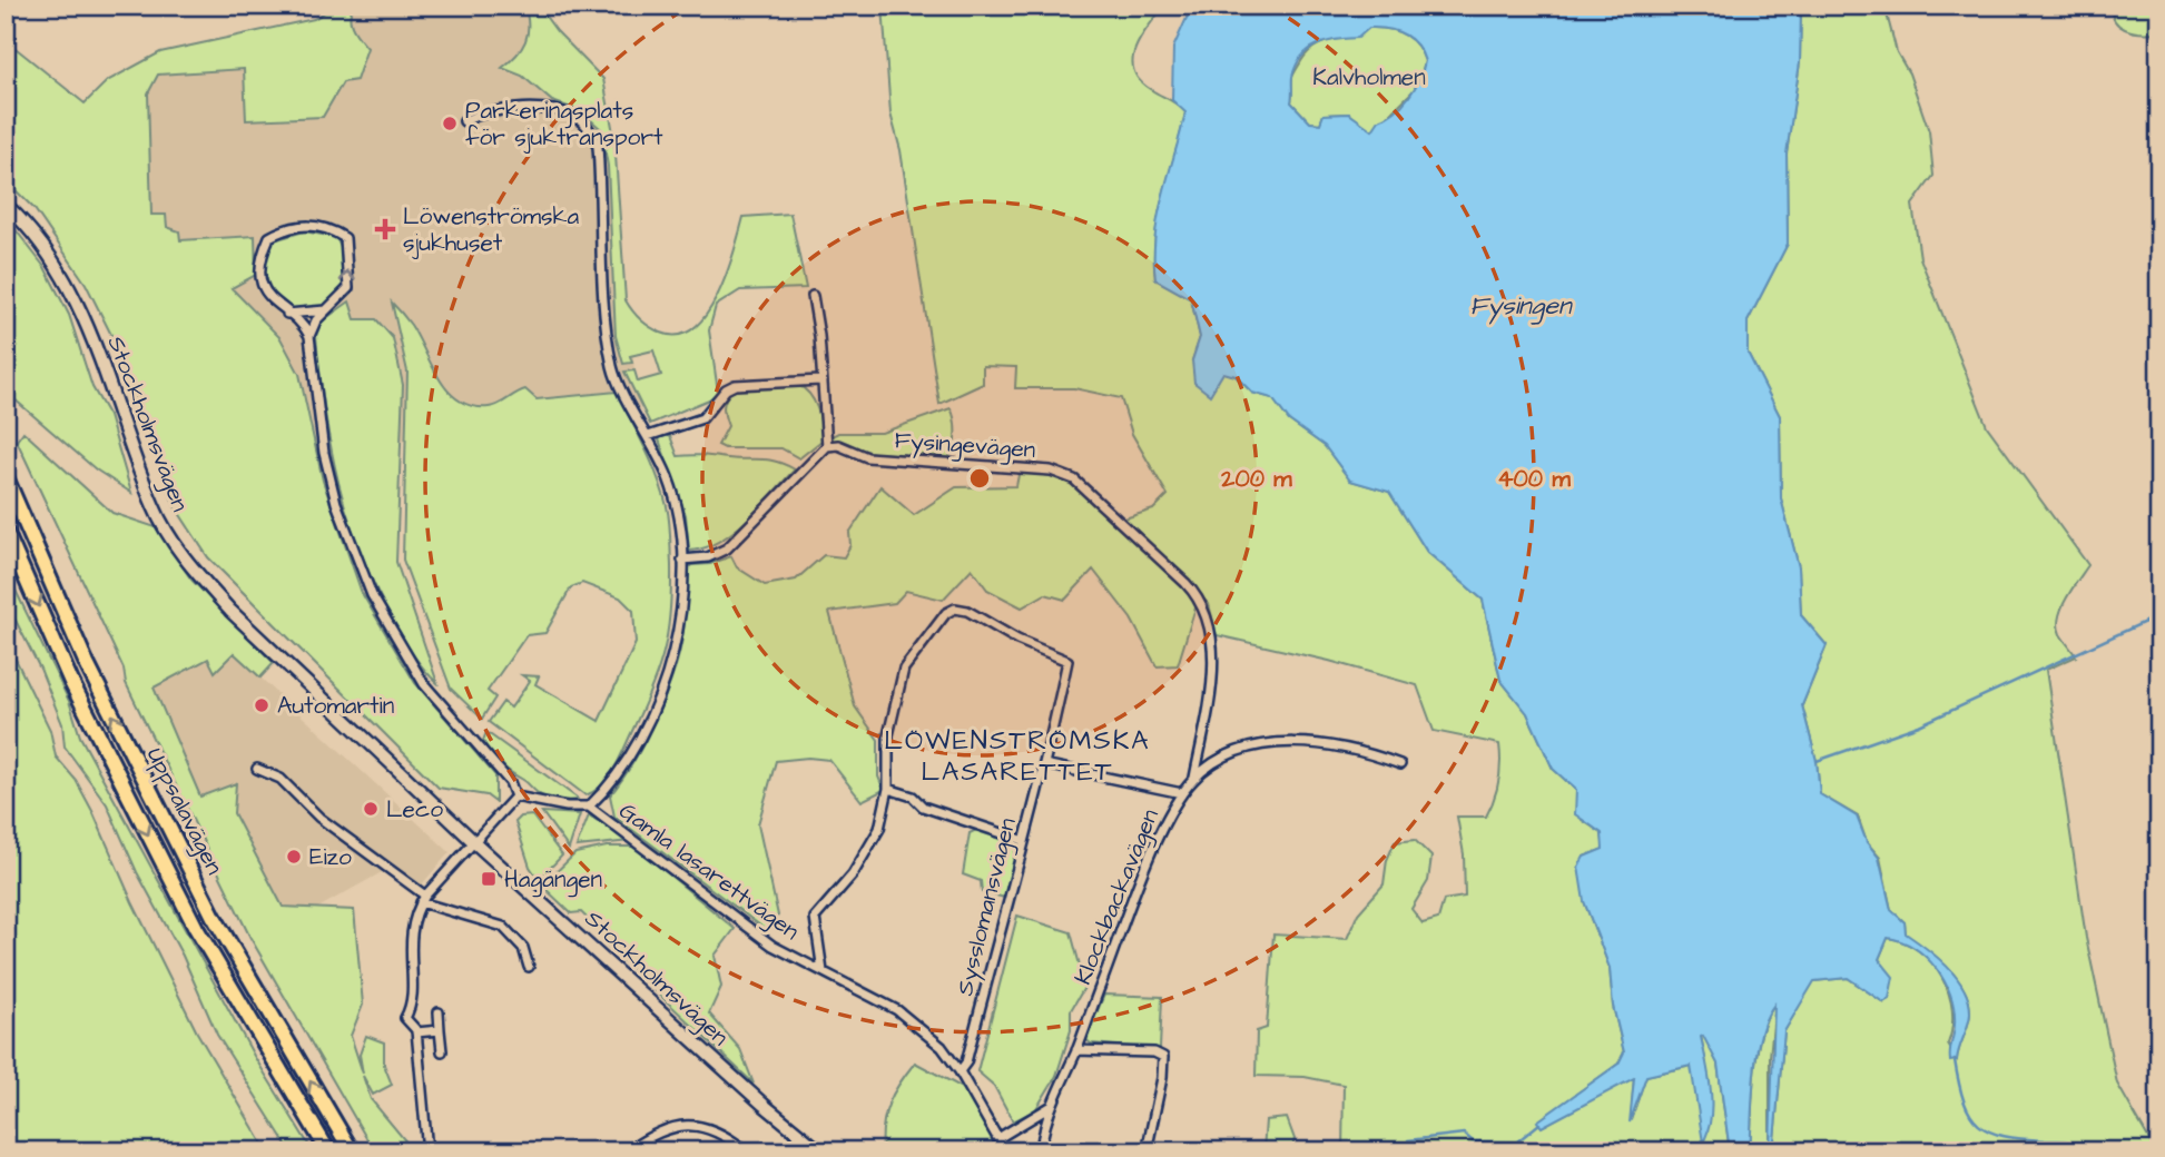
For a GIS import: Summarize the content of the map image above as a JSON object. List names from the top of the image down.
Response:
{
  "streets": {
    "highway": ["Uppsalavägen"],
    "street": [
      "Stockholmsvägen",
      "Fysingevägen",
      "Gamla lasarettvägen",
      "Klockbackavägen",
      "Sysslomansvägen"
    ]
  },
  "crossings": [
    ["Fysingevägen", "Klockbackavägen"],
    ["Gamla lasarettvägen", "Sysslomansvägen"]
  ],
  "districts": ["LÖWENSTRÖMSKA LASARETTET"],
  "water": ["Fysingen"],
  "parks": ["Kalvholmen"],
  "places": {
    "other": [
      "Parkeringsplats för sjuktransport",
      "Automartin",
      "Leco",
      "Eizo"
    ],
    "health": ["Löwenströmska sjukhuset"],
    "transit": ["Hagängen"]
  },
  "rings": ["200 m", "400 m"]
}
